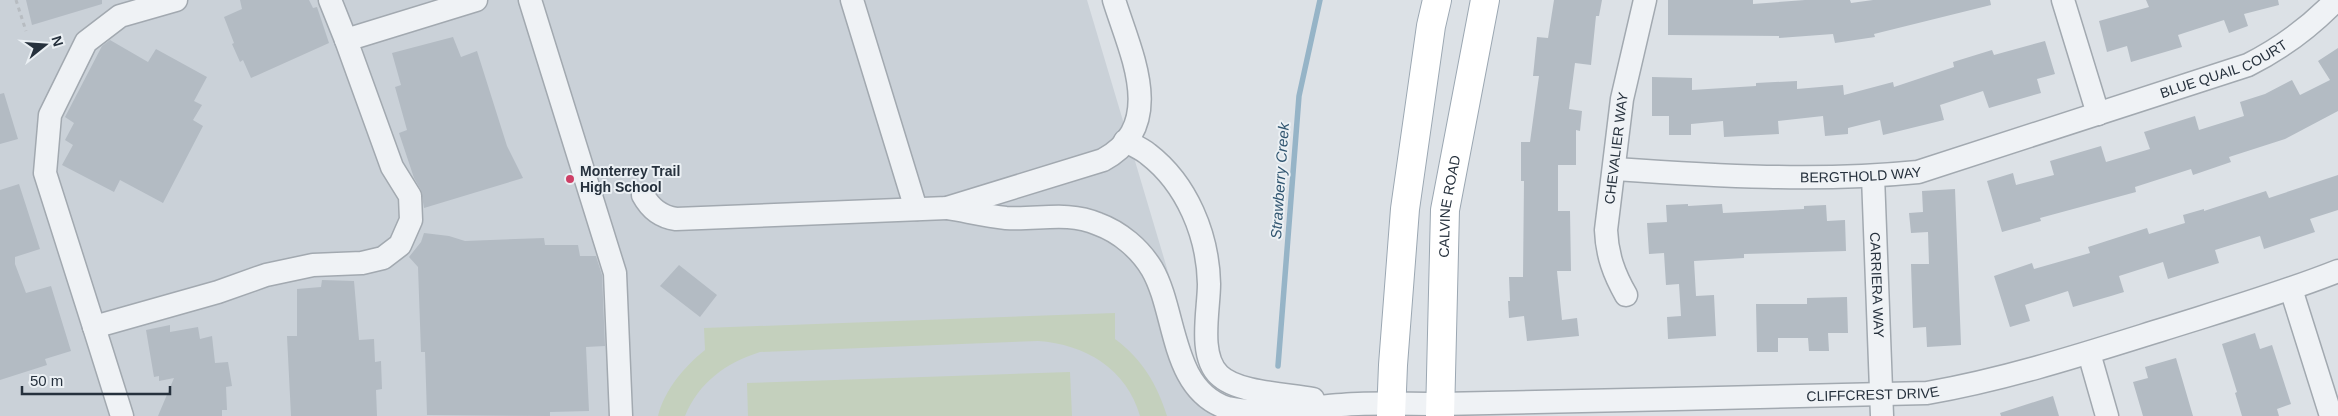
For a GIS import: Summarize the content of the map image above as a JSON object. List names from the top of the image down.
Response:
{
  "streets": {
    "main road": ["CALVINE ROAD"],
    "street": [
      "BLUE QUAIL COURT",
      "CHEVALIER WAY",
      "BERGTHOLD WAY",
      "CARRIERA WAY",
      "CLIFFCREST DRIVE"
    ]
  },
  "crossings": [
    ["BLUE QUAIL COURT", "BERGTHOLD WAY"],
    ["CHEVALIER WAY", "BERGTHOLD WAY"],
    ["BERGTHOLD WAY", "CARRIERA WAY"],
    ["CALVINE ROAD", "CLIFFCREST DRIVE"],
    ["CARRIERA WAY", "CLIFFCREST DRIVE"]
  ],
  "water": ["Strawberry Creek"],
  "places": ["Monterrey Trail High School"],
  "scale_bar": "50 m",
  "north": "right"
}
